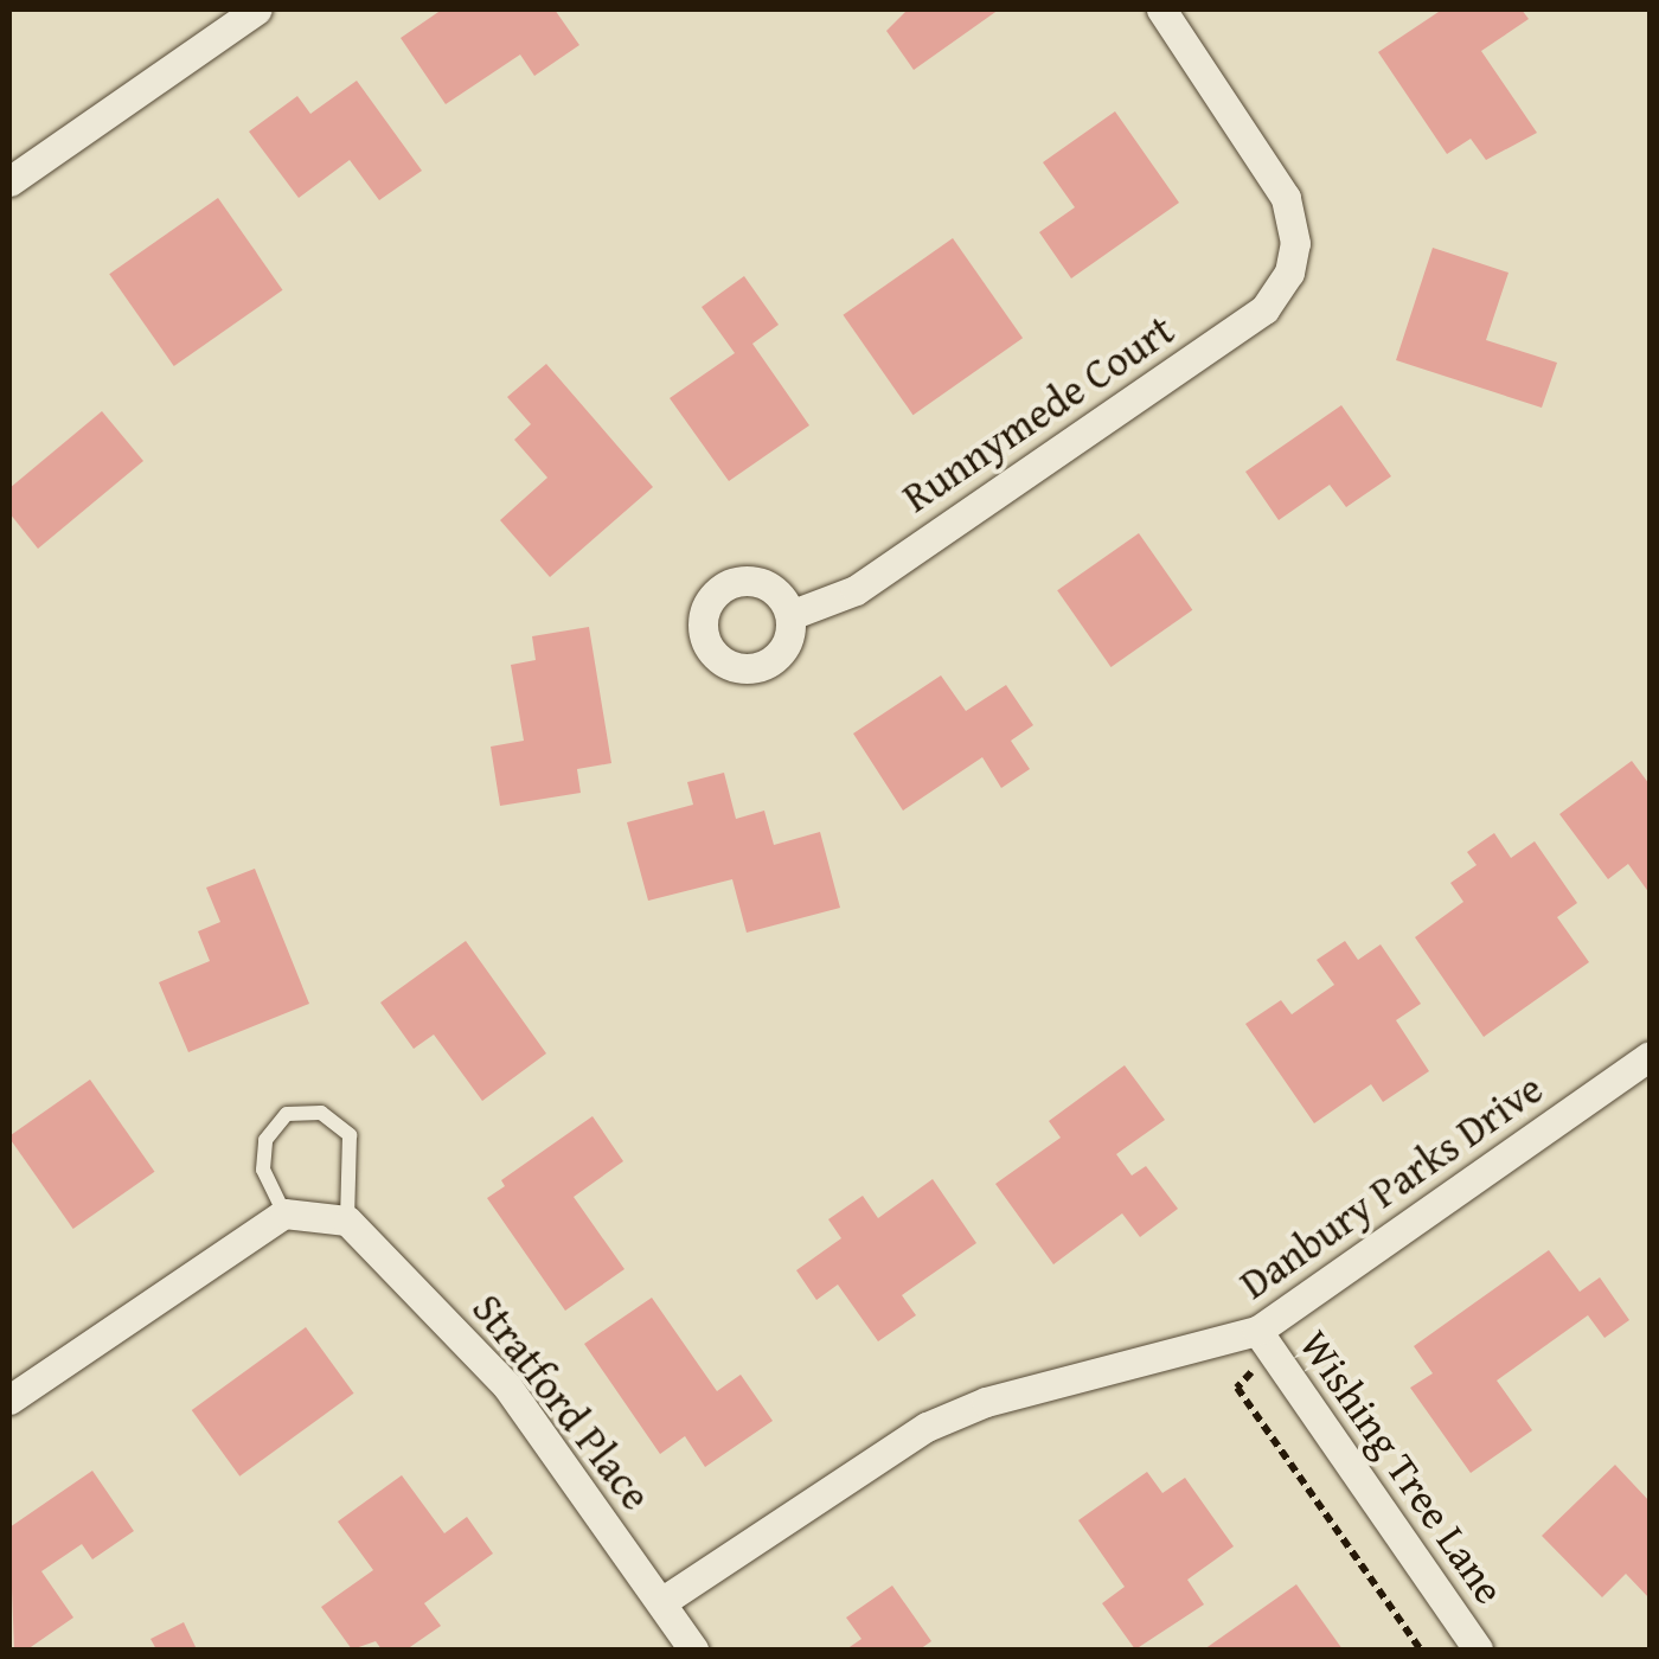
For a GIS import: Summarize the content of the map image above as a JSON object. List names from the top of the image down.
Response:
{
  "streets": {
    "street": [
      "Runnymede Court",
      "Danbury Parks Drive",
      "Stratford Place",
      "Wishing Tree Lane"
    ]
  },
  "crossings": [
    ["Danbury Parks Drive", "Stratford Place"],
    ["Danbury Parks Drive", "Wishing Tree Lane"]
  ]
}
